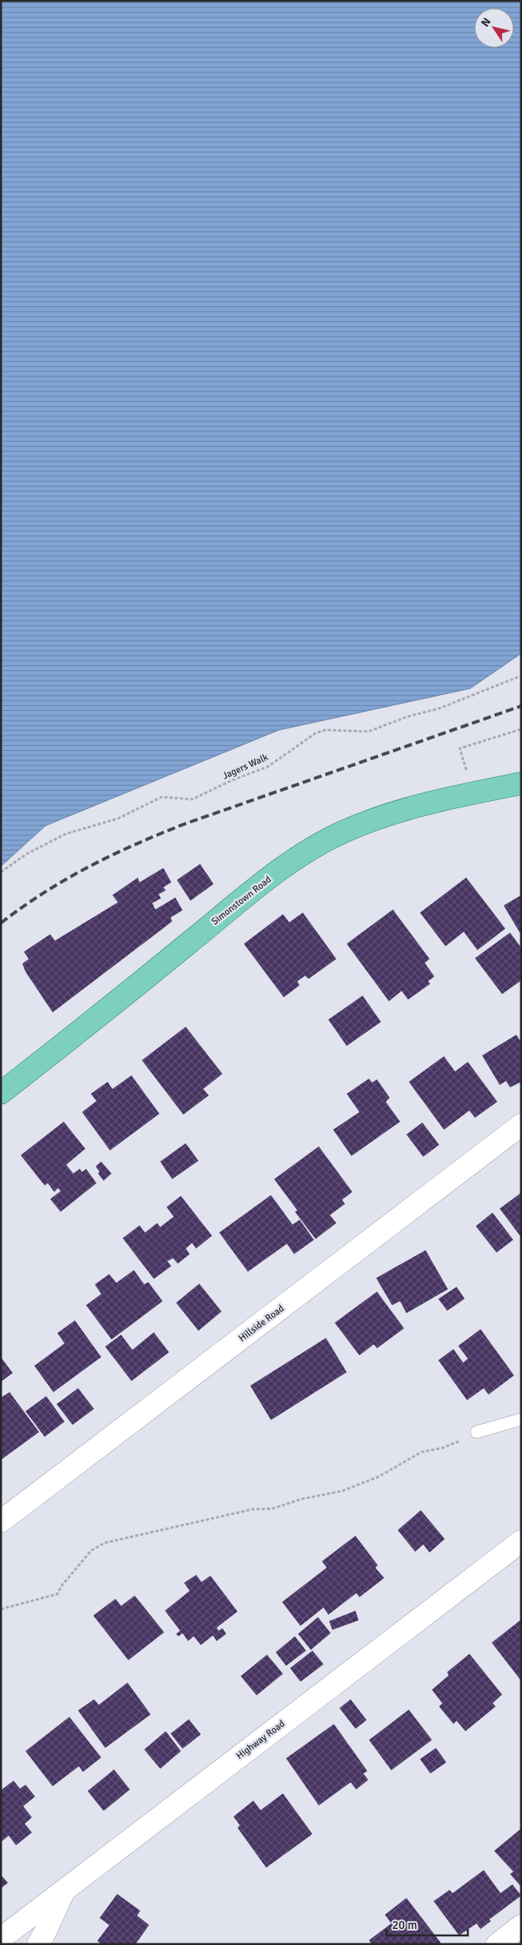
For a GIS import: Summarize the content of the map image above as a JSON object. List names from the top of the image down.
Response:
{
  "streets": {
    "main road": ["Simonstown Road"],
    "street": ["Hillside Road", "Highway Road"],
    "path": ["Jagers Walk"]
  },
  "scale_bar": "20 m",
  "north": "top left"
}
